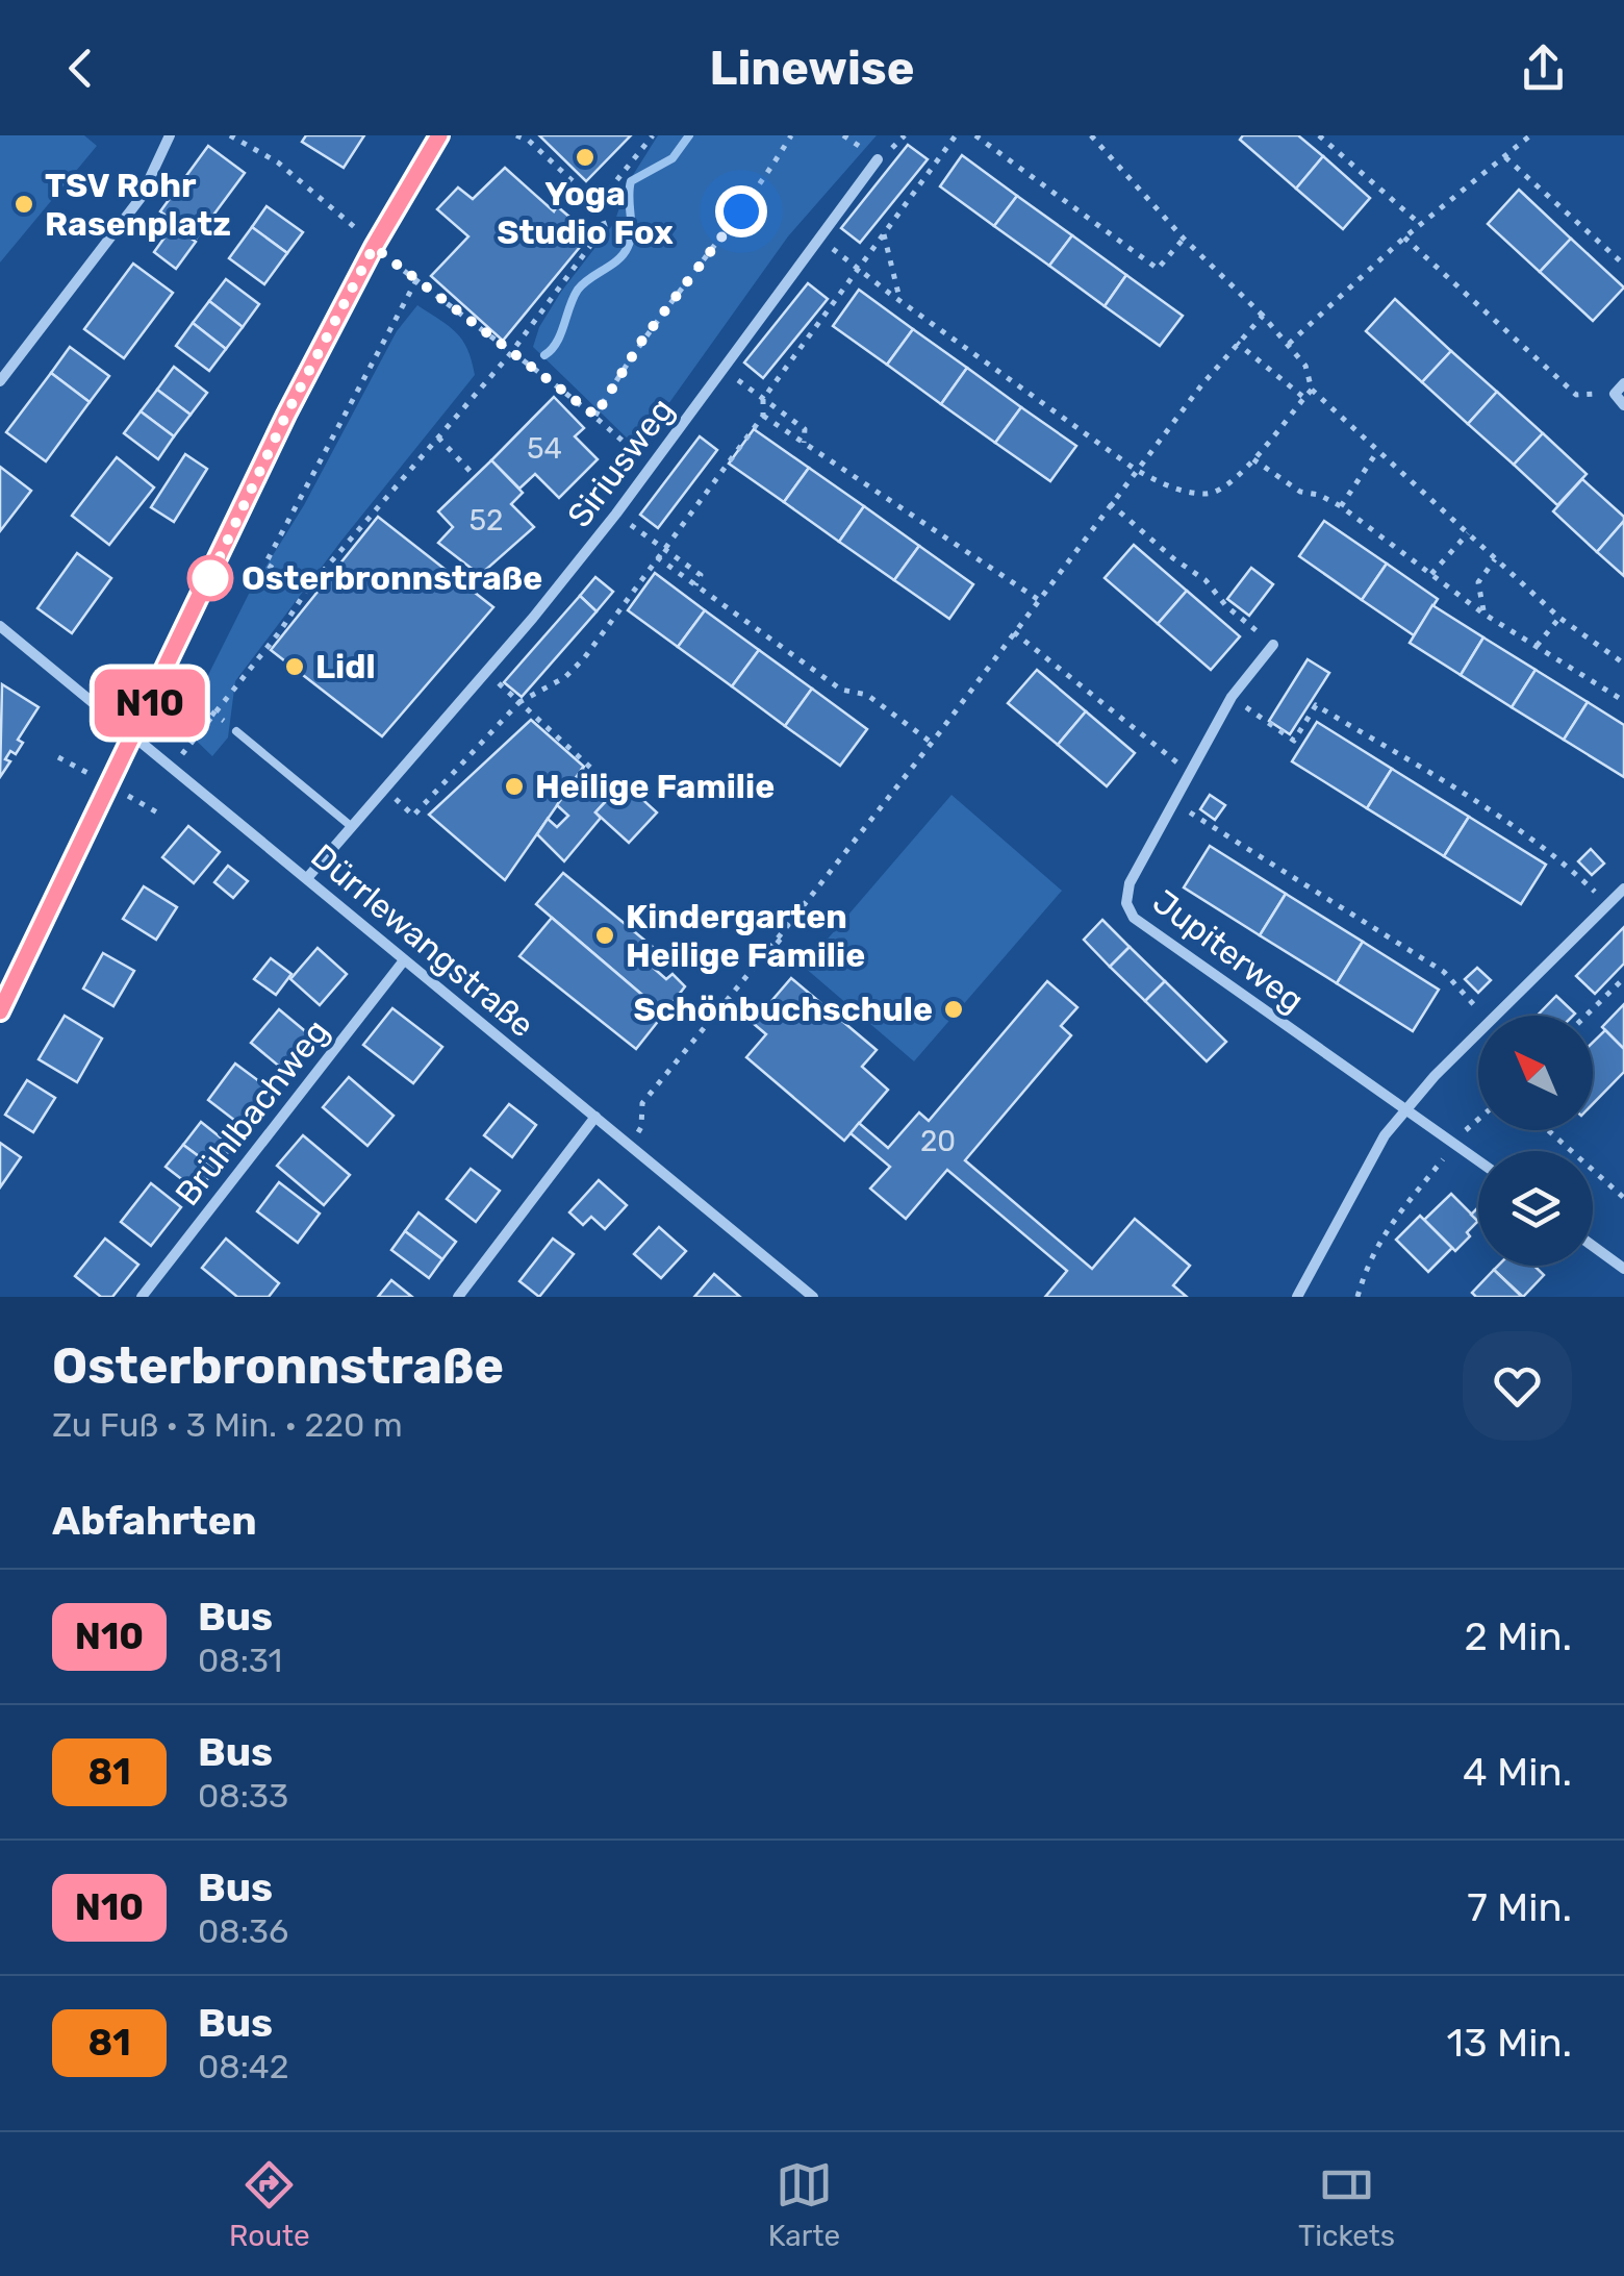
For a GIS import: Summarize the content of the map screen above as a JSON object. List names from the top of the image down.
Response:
{
  "streets": {
    "street": [
      "Siriusweg",
      "Dürrlewangstraße",
      "Jupiterweg",
      "Brühlbachweg"
    ]
  },
  "crossings": [
    ["Siriusweg", "Dürrlewangstraße"],
    ["Dürrlewangstraße", "Brühlbachweg"]
  ],
  "places": [
    "Yoga Studio Fox",
    "TSV Rohr Rasenplatz",
    "Osterbronnstraße",
    "Lidl",
    "Heilige Familie",
    "Kindergarten Heilige Familie",
    "Schönbuchschule"
  ],
  "lines": ["bus line N10"],
  "house_numbers": ["54", "52", "20"],
  "north": "top left",
  "page": {
    "header": "Linewise",
    "on_map": "N10",
    "heading": [
      ["Osterbronnstraße", "Zu Fuß · 3 Min. · 220 m"],
      "Abfahrten"
    ],
    "list": [
      {
        "mark": "N10",
        "name": "Bus",
        "note": "08:31",
        "value": "2 Min."
      },
      {
        "mark": "81",
        "name": "Bus",
        "note": "08:33",
        "value": "4 Min."
      },
      {
        "mark": "N10",
        "name": "Bus",
        "note": "08:36",
        "value": "7 Min."
      },
      {
        "mark": "81",
        "name": "Bus",
        "note": "08:42",
        "value": "13 Min."
      }
    ],
    "tabs": ["Route", "Karte", "Tickets"]
  }
}
